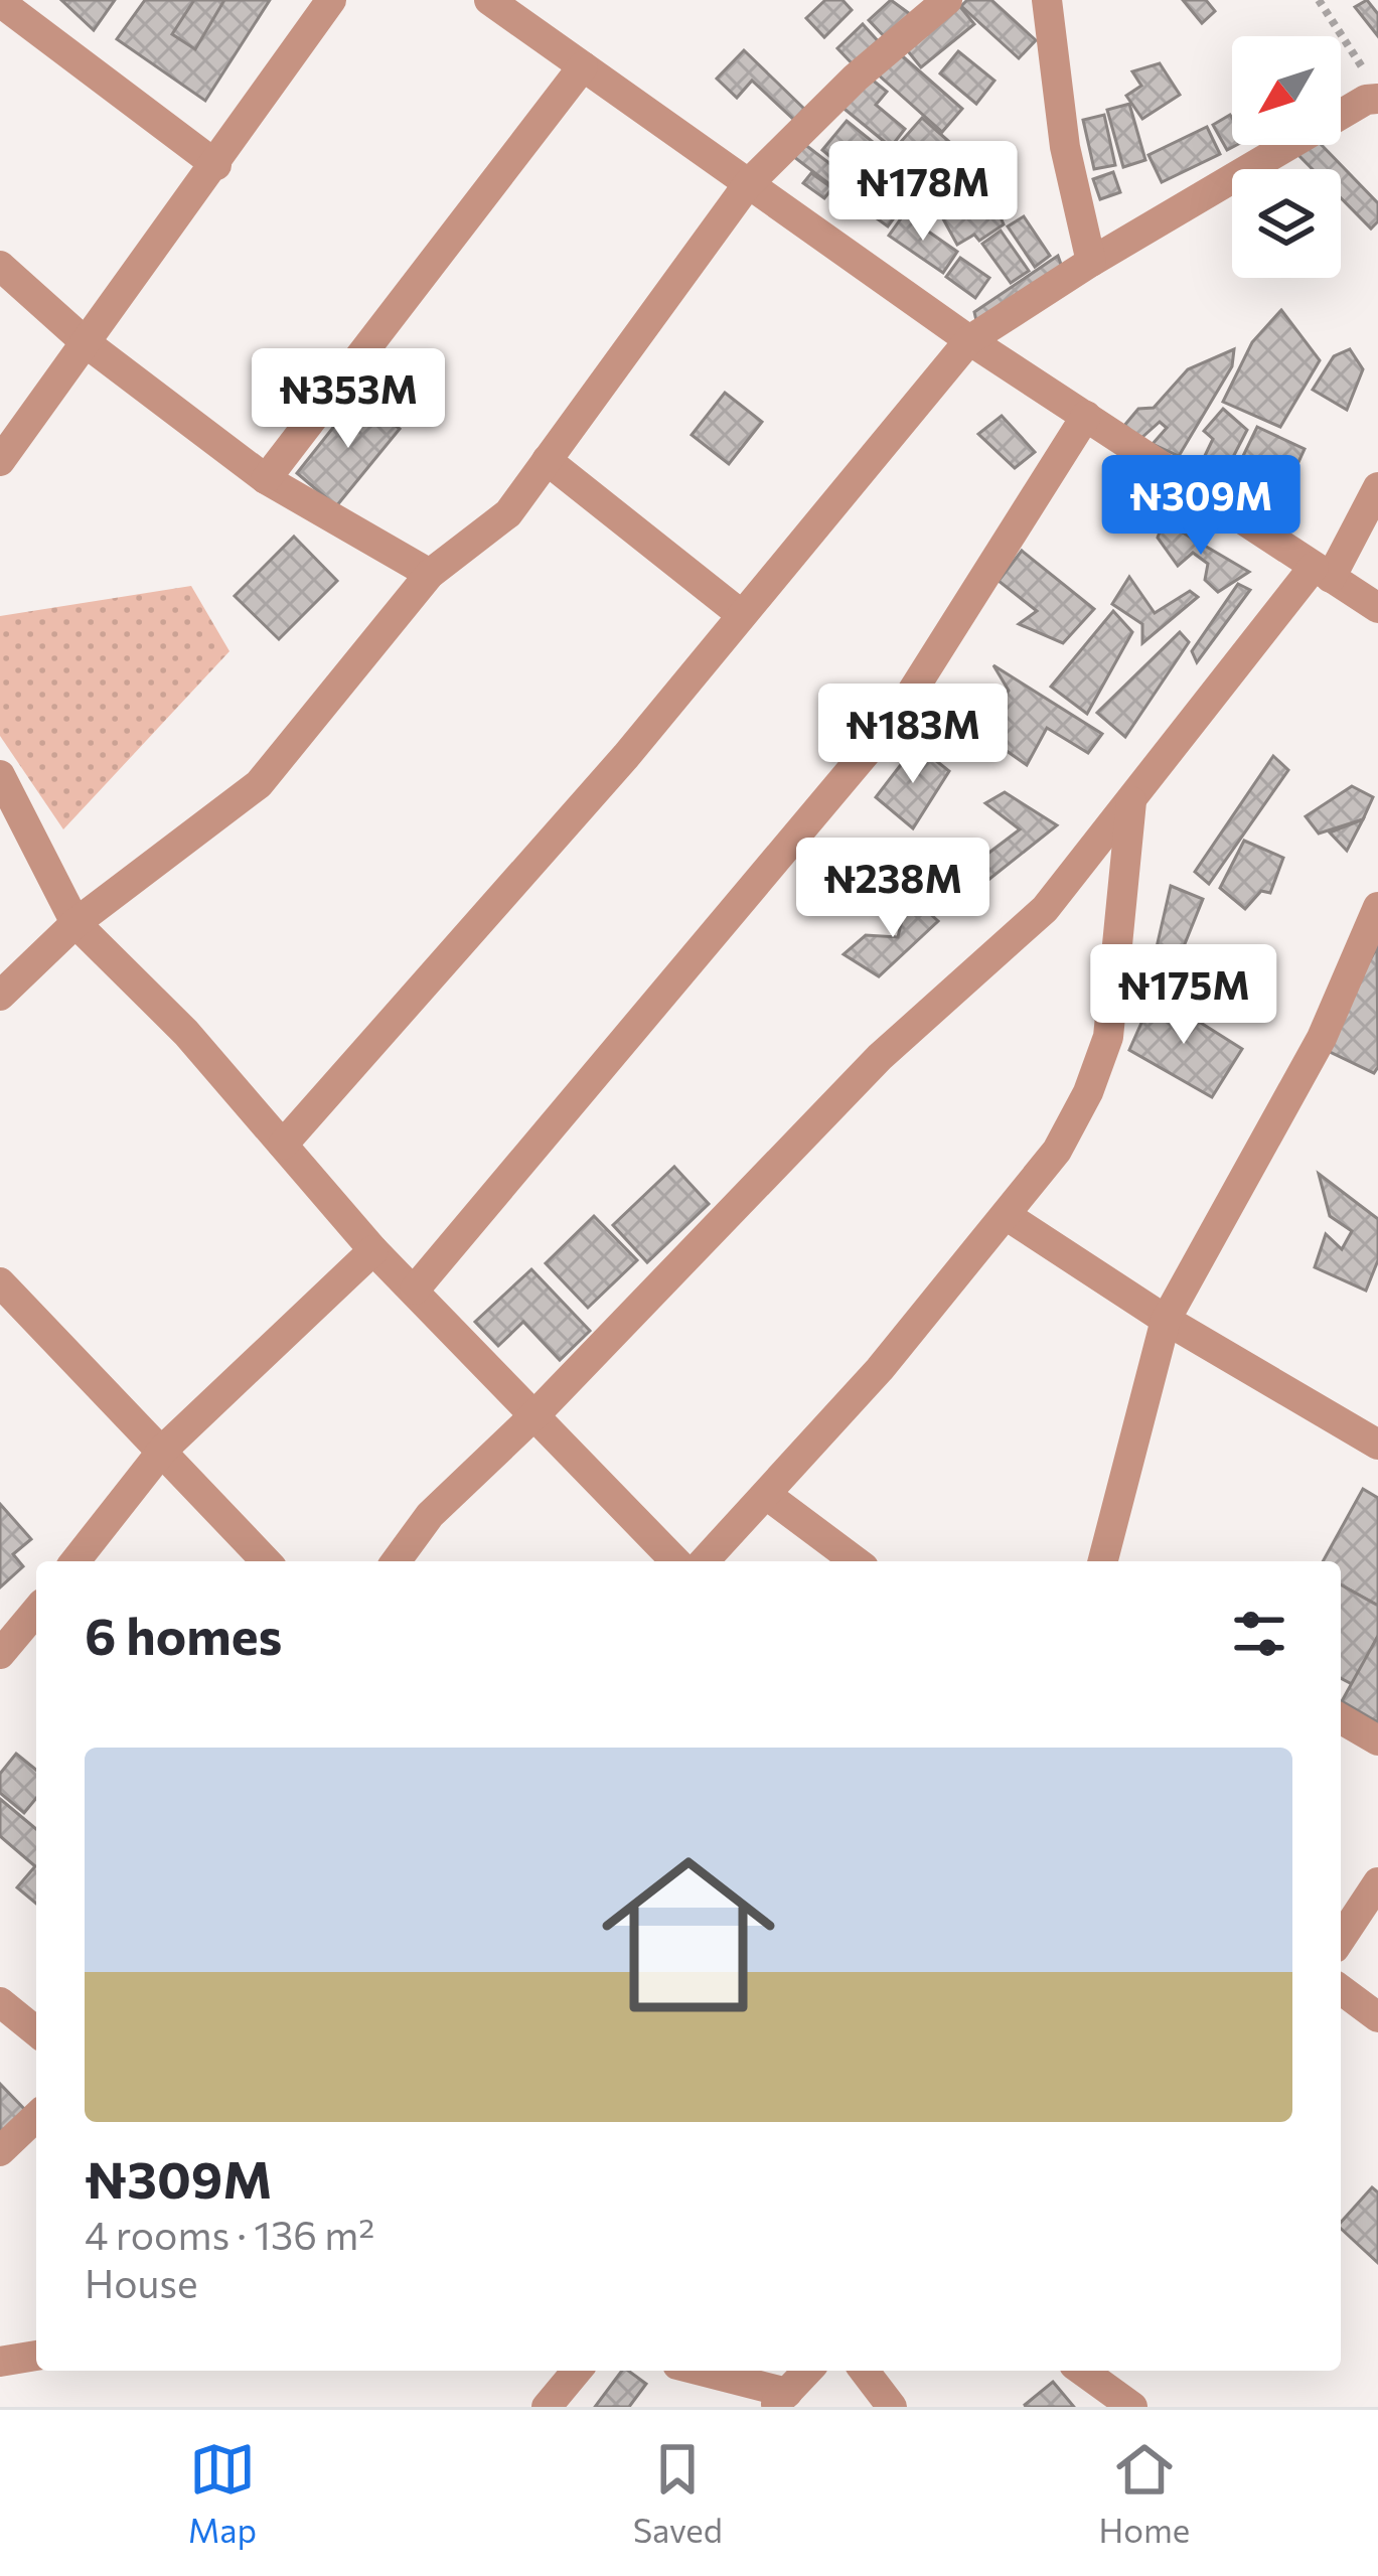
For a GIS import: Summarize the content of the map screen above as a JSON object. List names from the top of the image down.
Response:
{
  "north": "bottom left",
  "page": {
    "price": [
      "₦178M",
      "₦353M",
      "₦309M",
      "₦183M",
      "₦238M",
      "₦175M"
    ],
    "heading": "6 homes",
    "list": [
      {
        "name": "₦309M",
        "note": "4 rooms · 136 m² · House"
      }
    ],
    "tabs": ["Map", "Saved", "Home"]
  }
}
